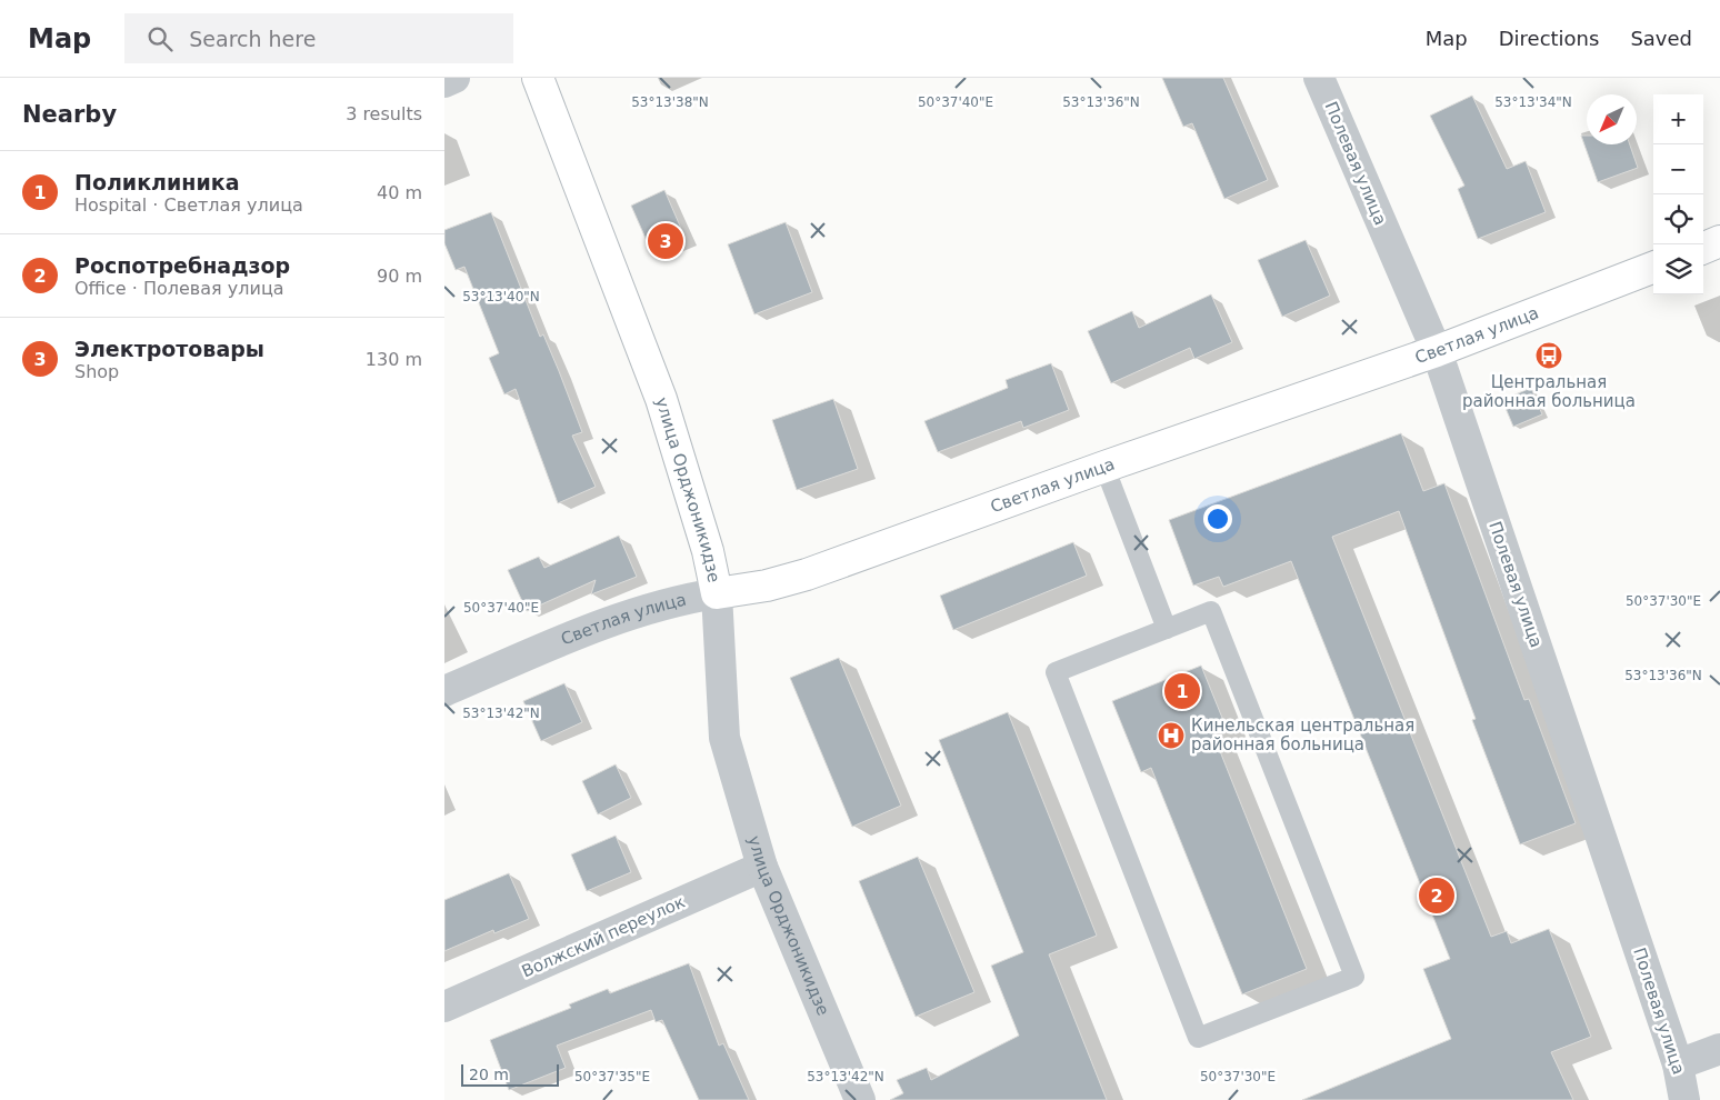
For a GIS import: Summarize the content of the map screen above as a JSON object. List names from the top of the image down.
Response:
{
  "streets": {
    "main road": ["Светлая улица", "улица Орджоникидзе"],
    "street": ["Полевая улица", "Волжский переулок"]
  },
  "crossings": [
    ["Полевая улица", "Светлая улица"],
    ["Светлая улица", "улица Орджоникидзе"],
    ["улица Орджоникидзе", "Волжский переулок"]
  ],
  "places": {
    "bus stop": ["Центральная районная больница"],
    "hospital": ["Кинельская центральная районная больница"]
  },
  "scale_bar": "20 m",
  "north": "bottom left",
  "page": {
    "header": "Map",
    "search": "Search here",
    "nav": ["Map", "Directions", "Saved"],
    "heading": ["Nearby", "3 results"],
    "map_buttons": ["+", "−"],
    "list": [
      {
        "mark": "1",
        "name": "Поликлиника",
        "note": "Hospital · Светлая улица",
        "value": "40 m"
      },
      {
        "mark": "2",
        "name": "Роспотребнадзор",
        "note": "Office · Полевая улица",
        "value": "90 m"
      },
      {
        "mark": "3",
        "name": "Электротовары",
        "note": "Shop",
        "value": "130 m"
      }
    ],
    "pins": ["3", "1", "2"],
    "scale": "20 m"
  },
  "coordinates": [
    "53°13'38\"N",
    "53°13'36\"N",
    "53°13'34\"N",
    "50°37'40\"E",
    "53°13'40\"N",
    "50°37'30\"E",
    "53°13'42\"N",
    "50°37'35\"E"
  ]
}
